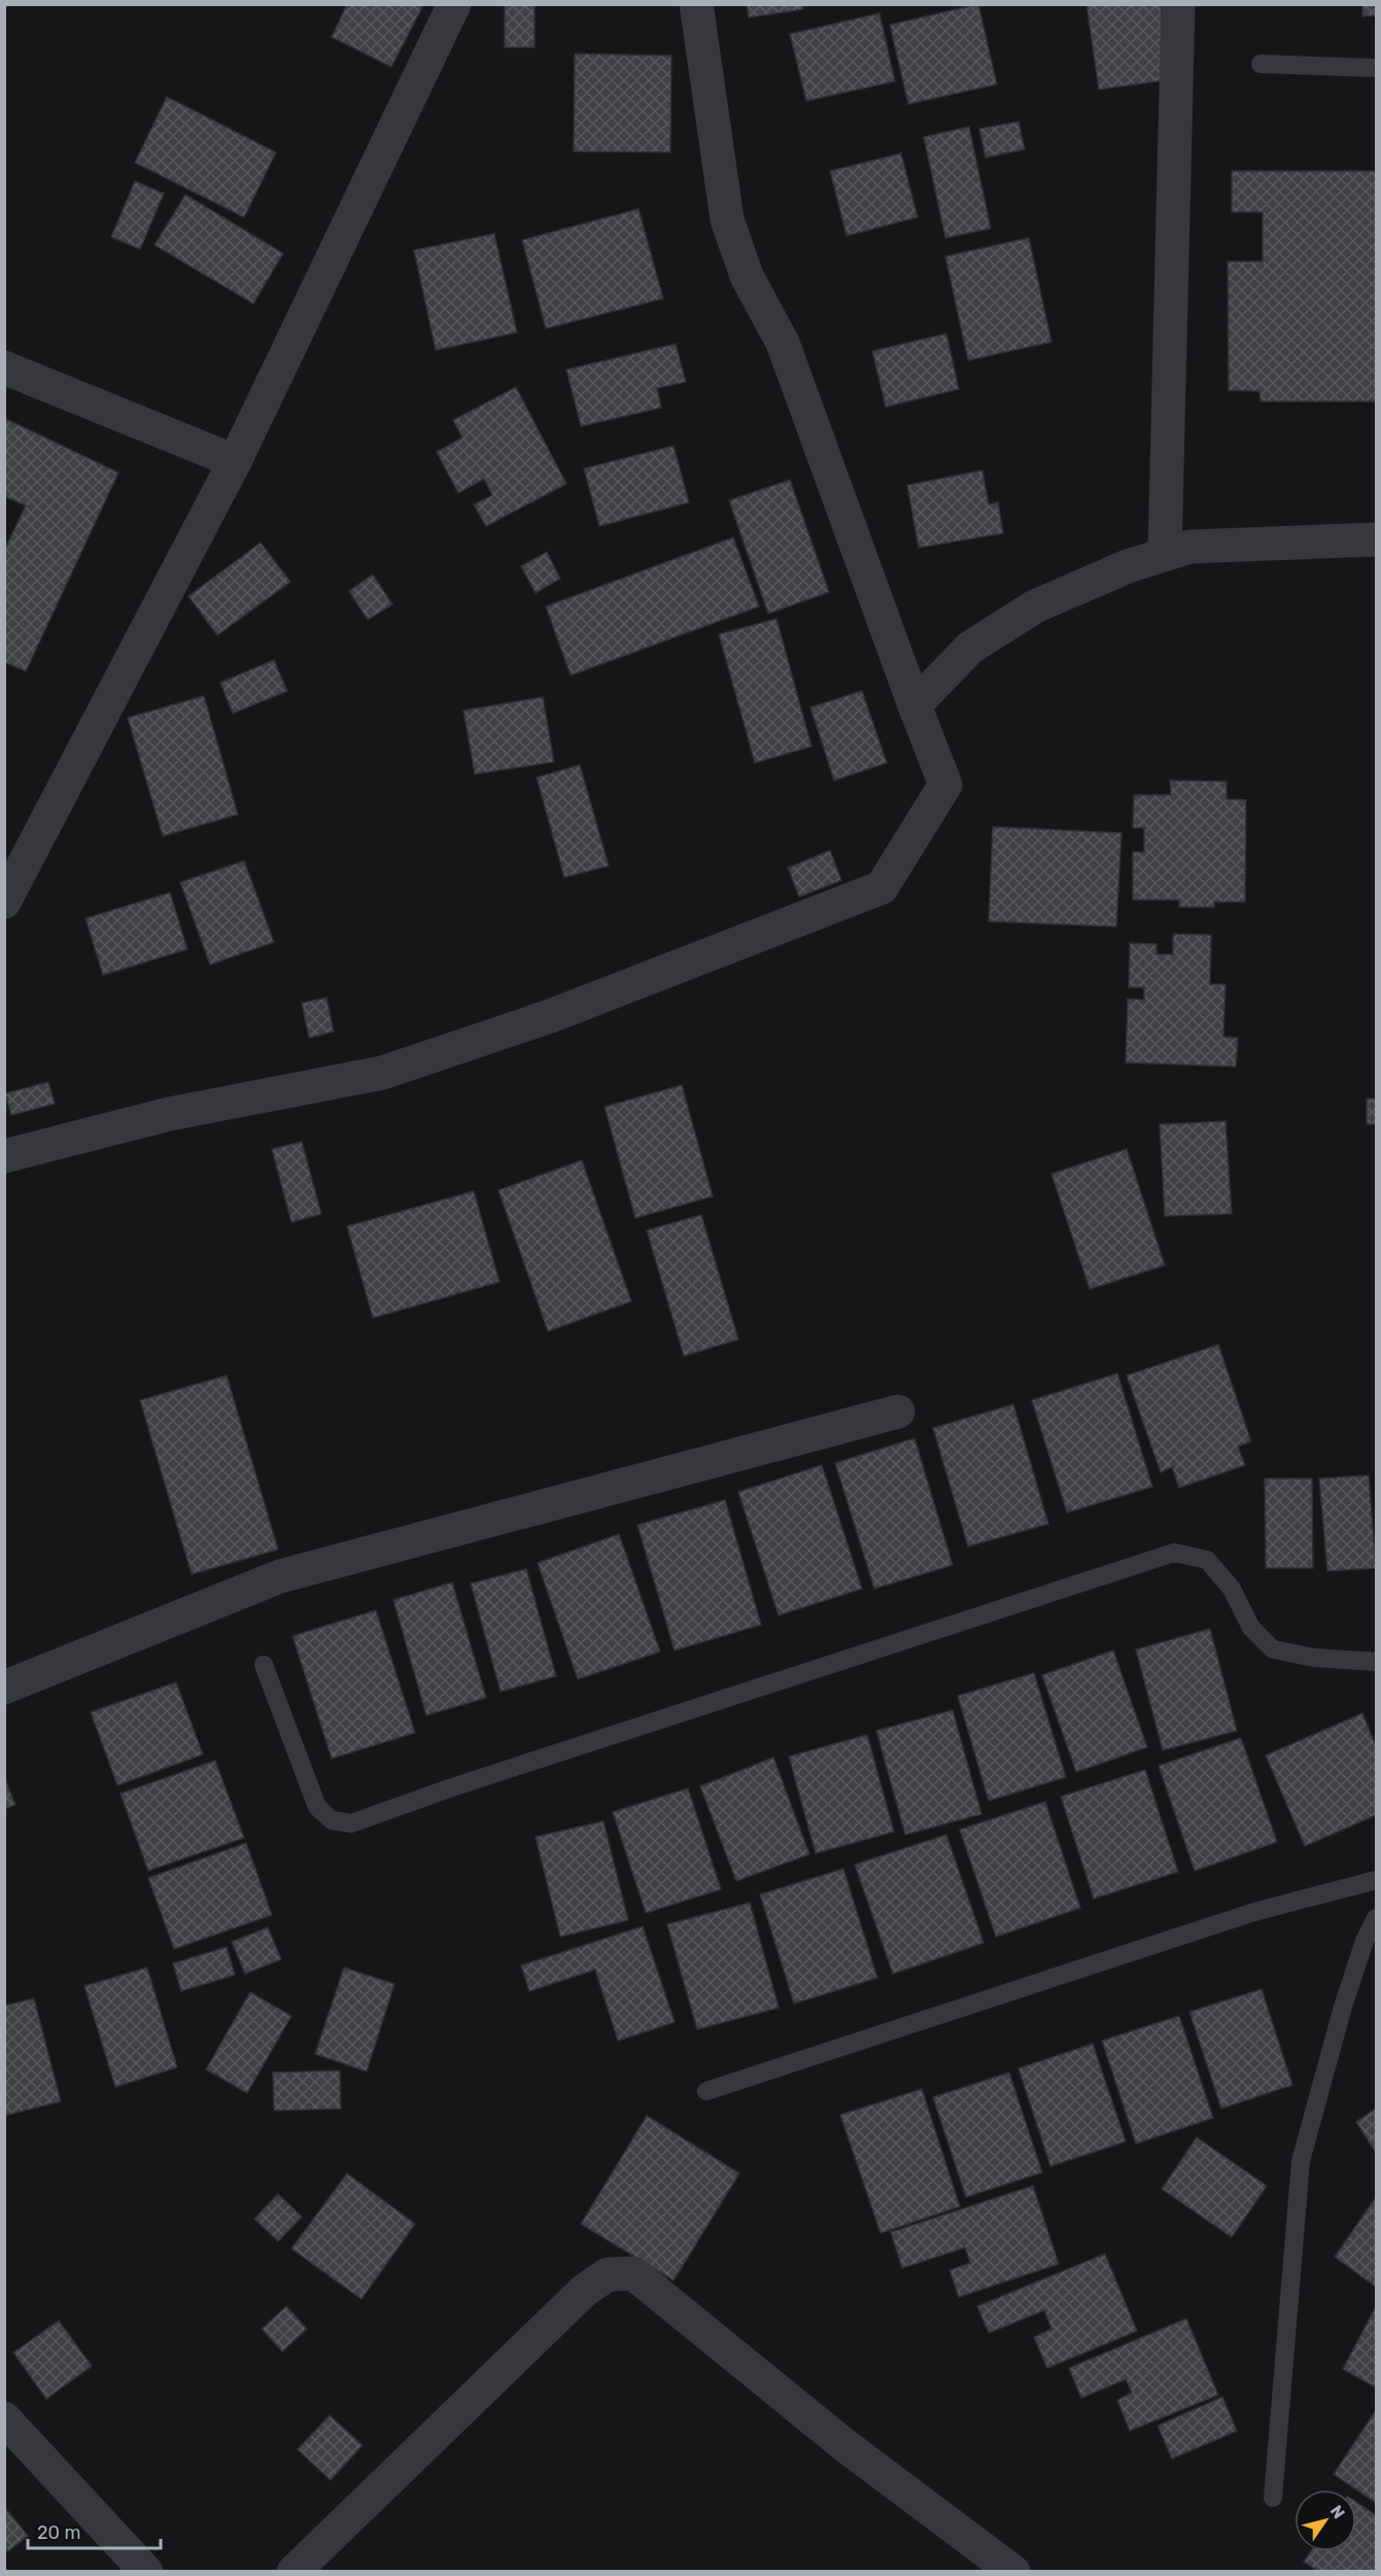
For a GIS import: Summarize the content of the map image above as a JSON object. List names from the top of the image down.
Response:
{
  "scale_bar": "20 m",
  "north": "top right"
}
